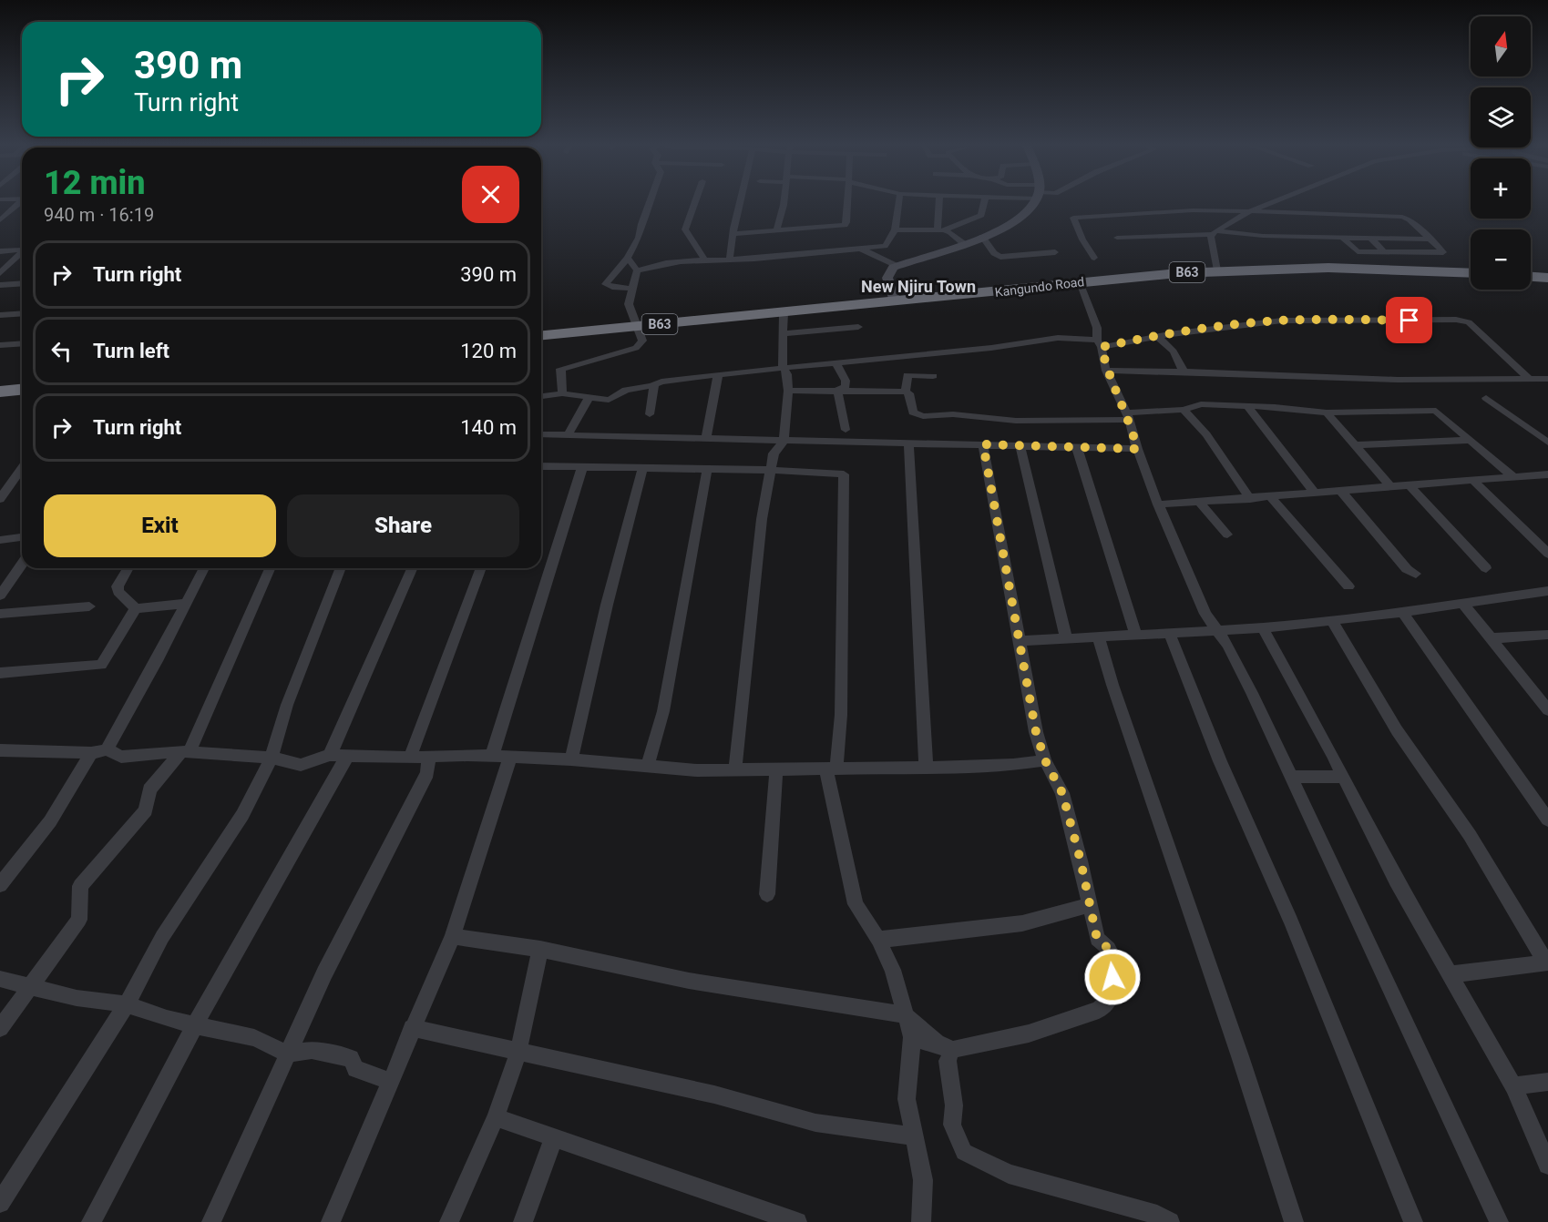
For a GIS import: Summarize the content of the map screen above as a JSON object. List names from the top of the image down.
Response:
{
  "streets": {
    "highway": ["B63", "Kangundo Road"]
  },
  "districts": ["New Njiru Town"],
  "north": "top",
  "page": {
    "map_buttons": ["+", "−"],
    "turn": ["390 m", "Turn right"],
    "heading": ["12 min", "940 m · 16:19"],
    "list": [
      {
        "name": "Turn right",
        "value": "390 m"
      },
      {
        "name": "Turn left",
        "value": "120 m"
      },
      {
        "name": "Turn right",
        "value": "140 m"
      }
    ],
    "buttons": ["Exit", "Share"]
  }
}
